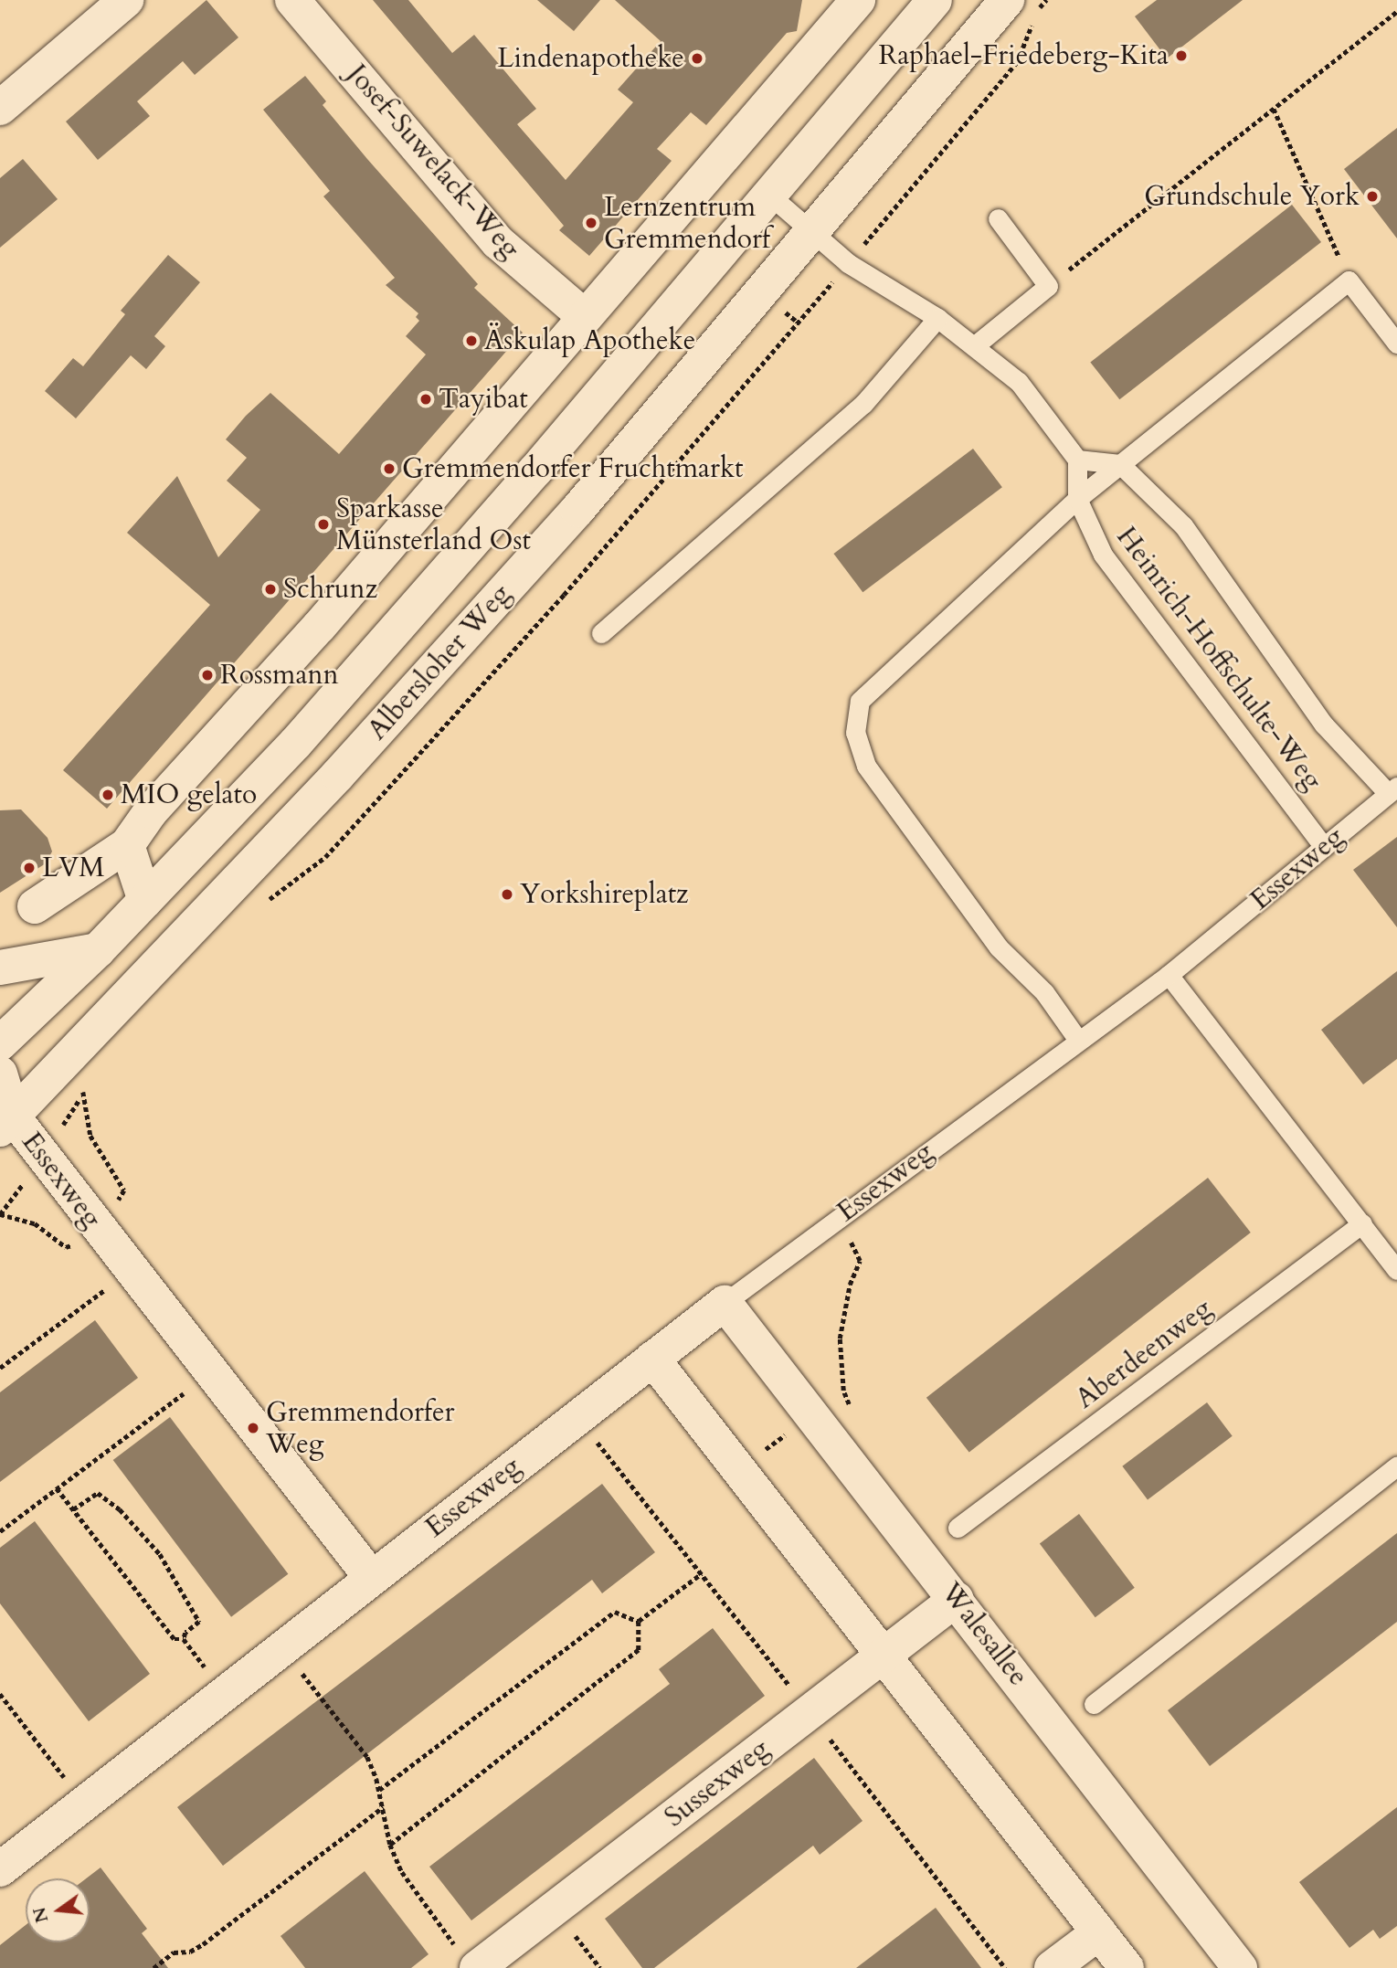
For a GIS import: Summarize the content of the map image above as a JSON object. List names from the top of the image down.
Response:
{
  "streets": {
    "street": [
      "Josef-Suwelack-Weg",
      "Albersloher Weg",
      "Essexweg",
      "Walesallee",
      "Sussexweg"
    ],
    "lane": ["Heinrich-Hoffschulte-Weg", "Aberdeenweg"]
  },
  "crossings": [
    ["Heinrich-Hoffschulte-Weg", "Essexweg"],
    ["Albersloher Weg", "Essexweg"],
    ["Essexweg", "Walesallee"],
    ["Walesallee", "Sussexweg"]
  ],
  "places": [
    "Raphael-Friedeberg-Kita",
    "Lindenapotheke",
    "Grundschule York",
    "Lernzentrum Gremmendorf",
    "Äskulap Apotheke",
    "Tayibat",
    "Gremmendorfer Fruchtmarkt",
    "Sparkasse Münsterland Ost",
    "Schrunz",
    "Rossmann",
    "MIO gelato",
    "LVM",
    "Yorkshireplatz",
    "Gremmendorfer Weg"
  ],
  "north": "left"
}
